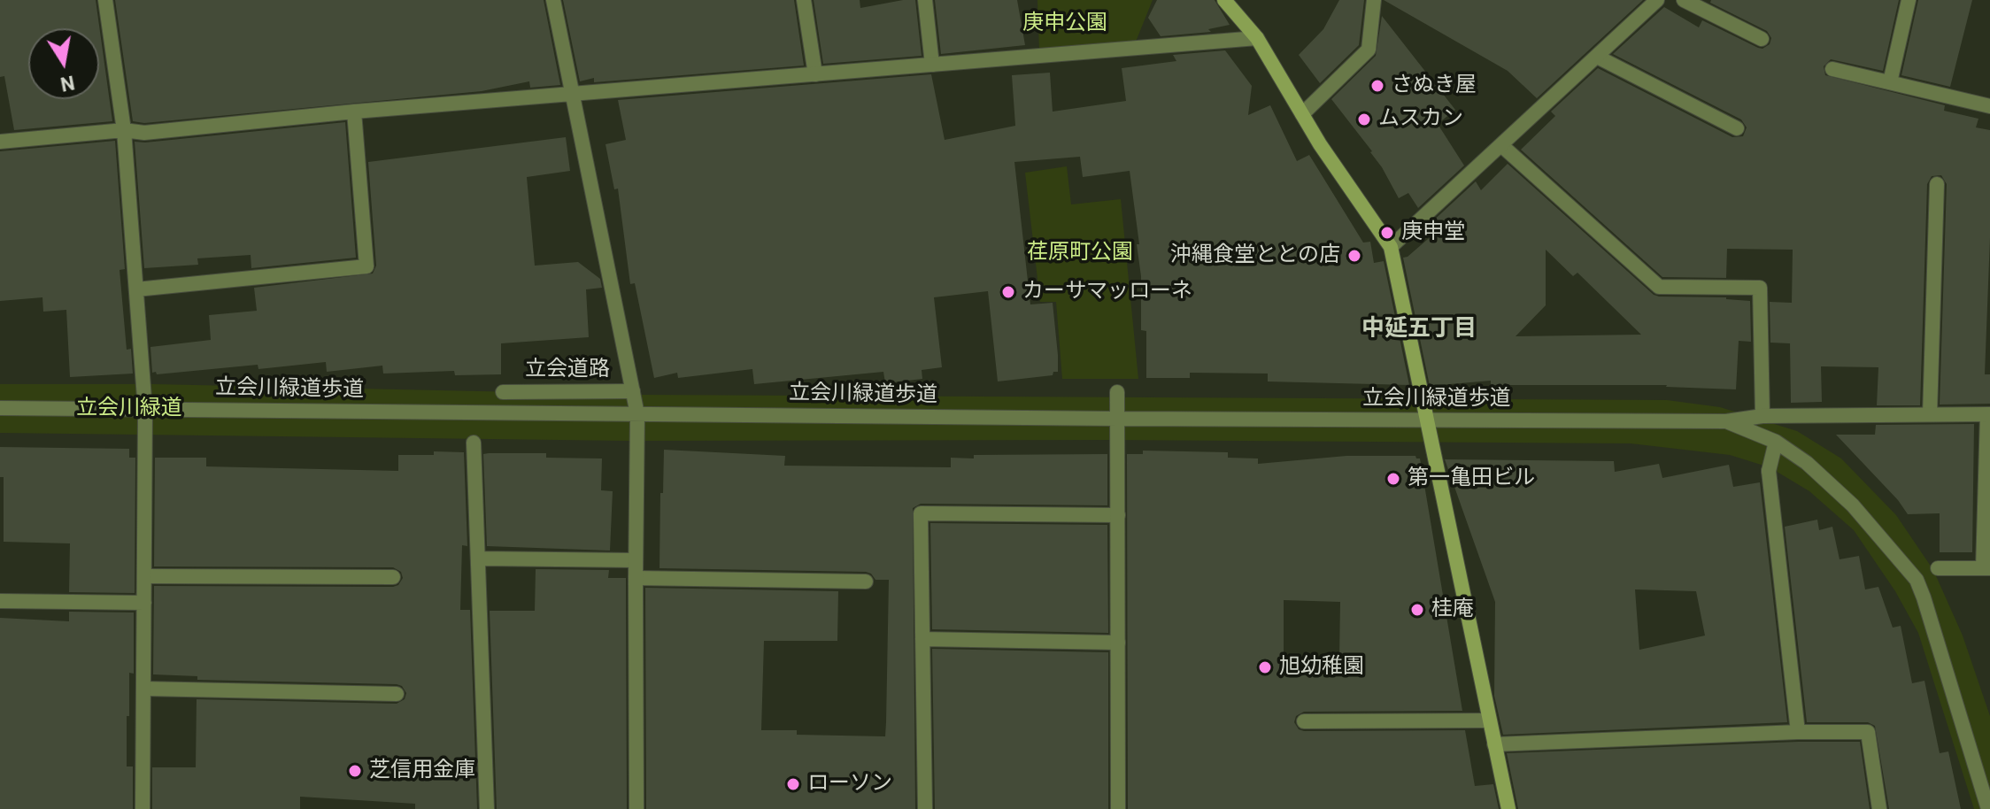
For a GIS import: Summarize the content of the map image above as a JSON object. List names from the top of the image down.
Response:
{
  "streets": {
    "street": ["立会道路", "立会川緑道歩道"]
  },
  "districts": ["中延五丁目"],
  "parks": ["庚申公園", "荏原町公園", "立会川緑道"],
  "places": [
    "さぬき屋",
    "ムスカン",
    "庚申堂",
    "沖縄食堂ととの店",
    "カーサマッローネ",
    "第一亀田ビル",
    "桂庵",
    "旭幼稚園",
    "芝信用金庫",
    "ローソン"
  ],
  "north": "bottom"
}
